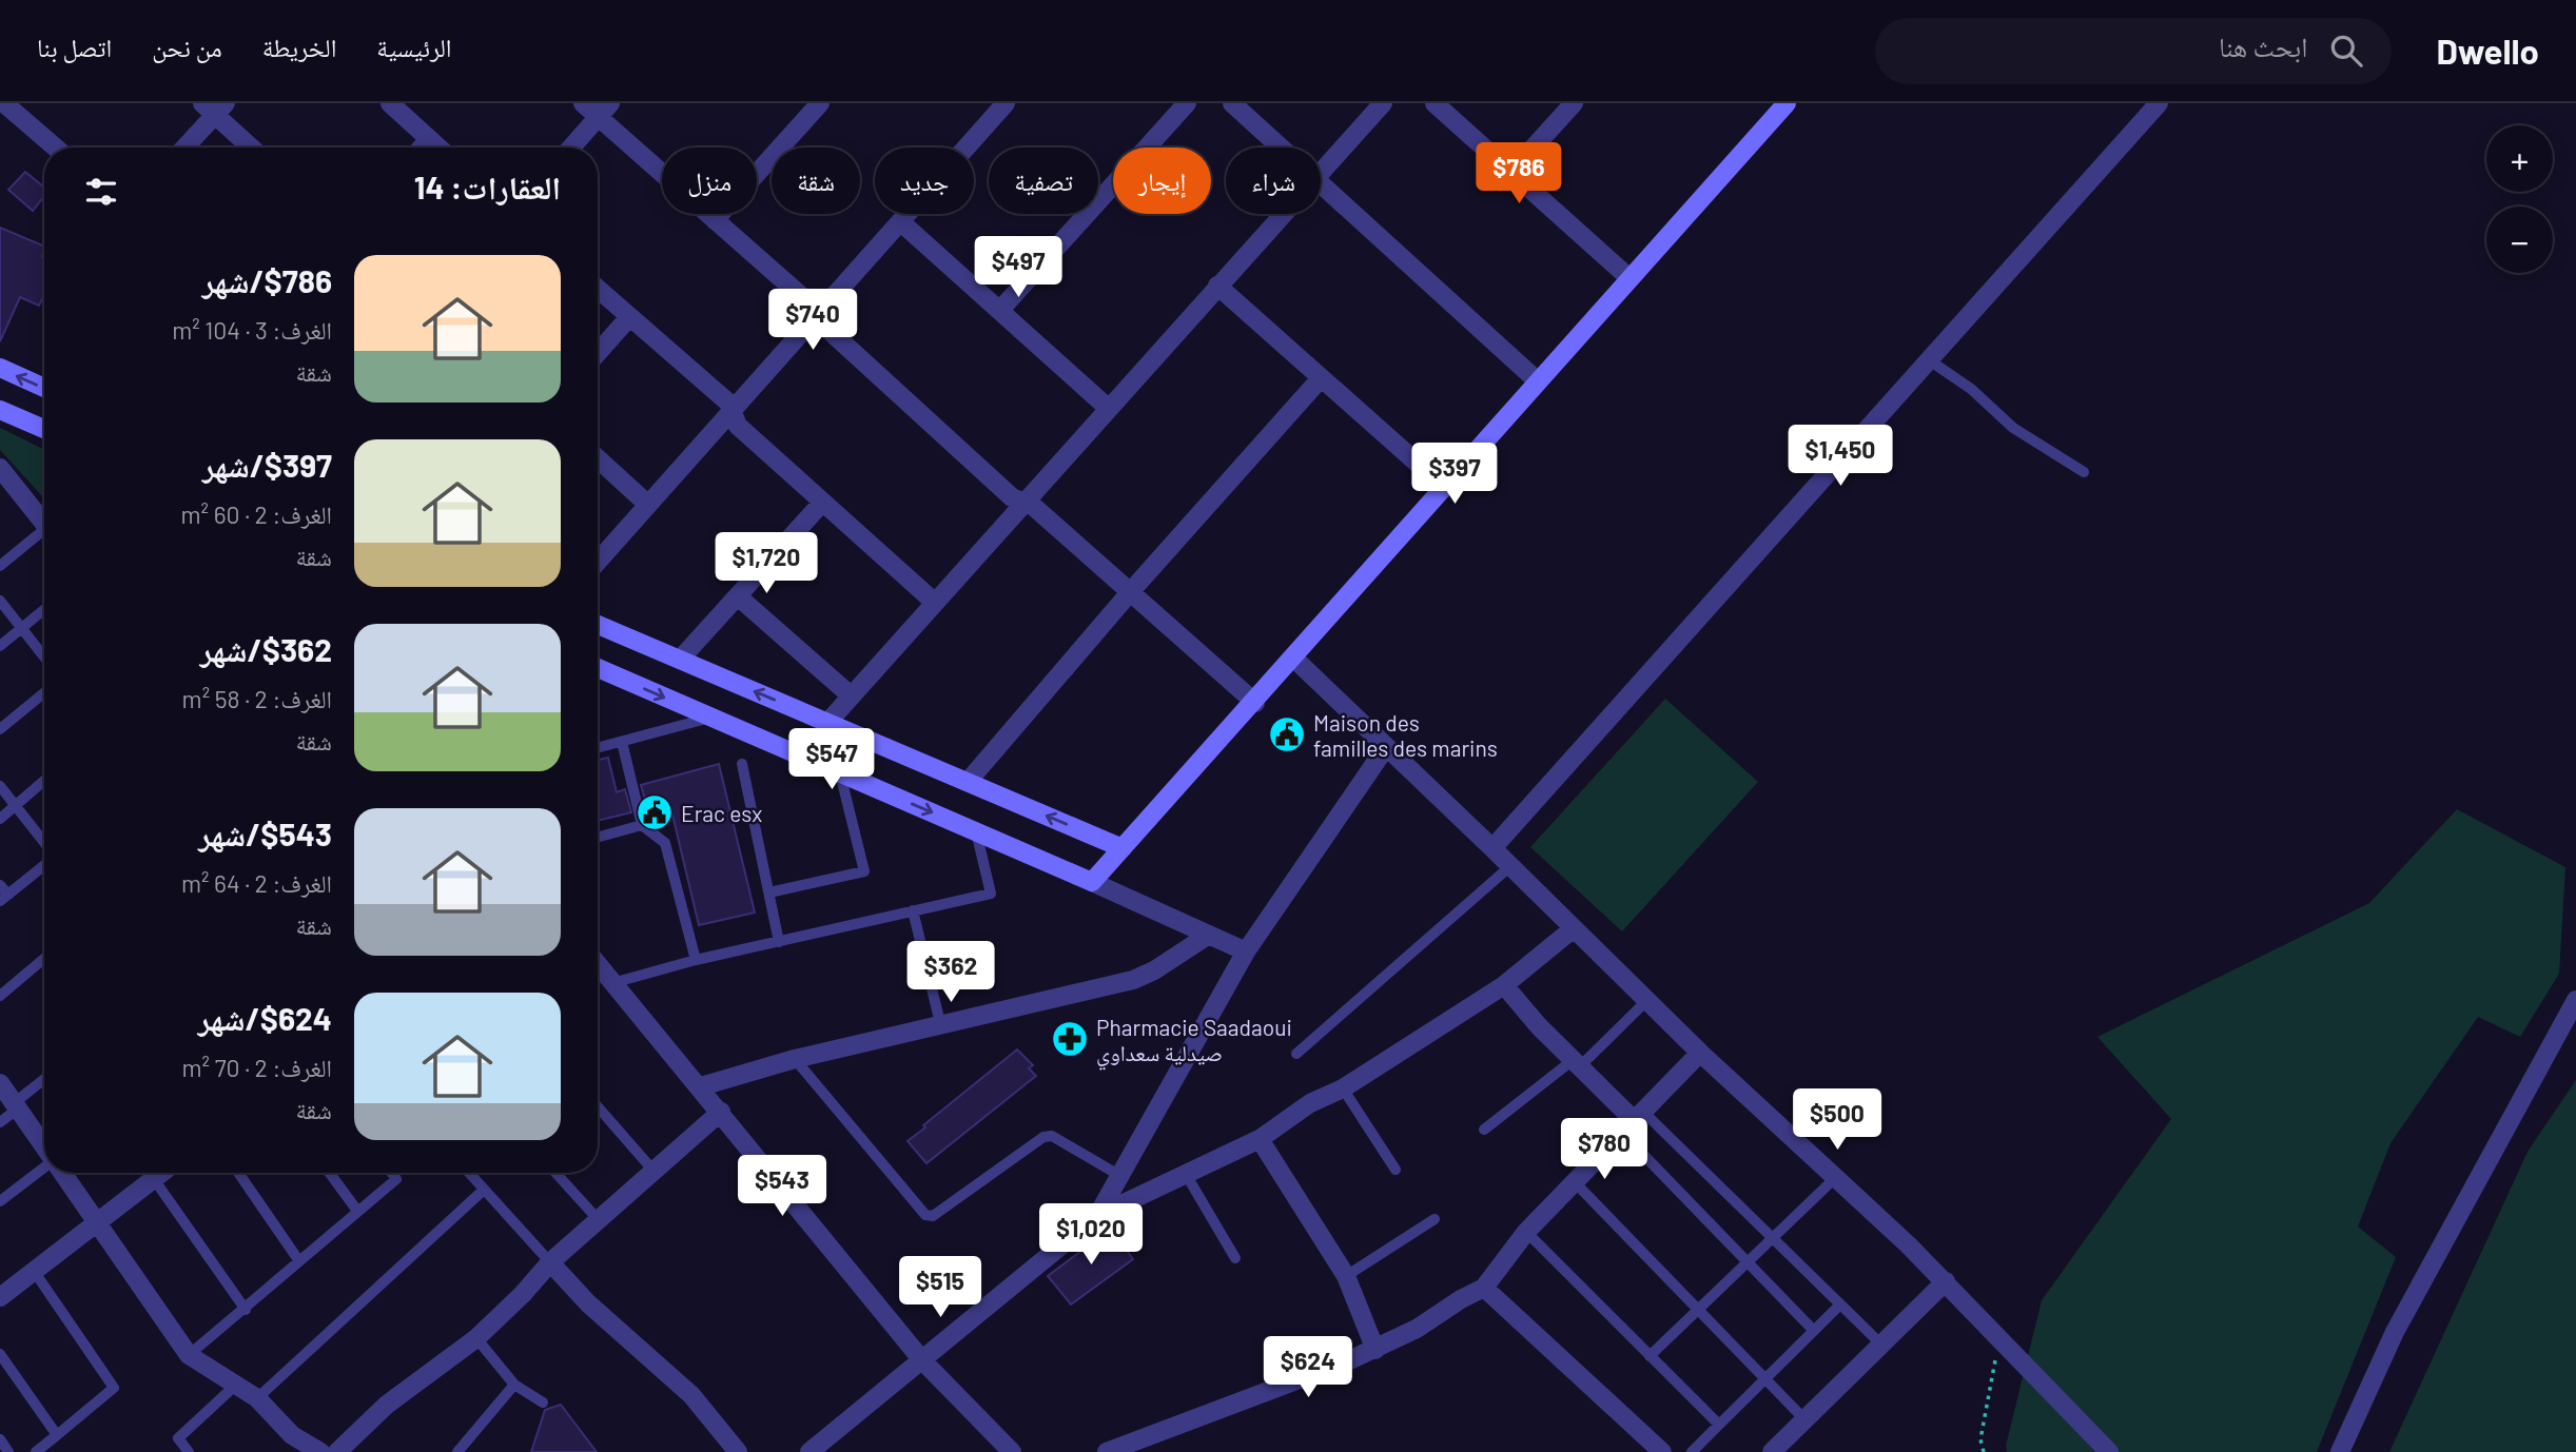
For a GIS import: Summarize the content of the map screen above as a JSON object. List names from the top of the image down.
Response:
{
  "places": {
    "public building": ["Maison des familles des marins", "Erac esx"],
    "pharmacy": ["Pharmacie Saadaoui صيدلية سعداوي"]
  },
  "page": {
    "header": "Dwello",
    "search": "ابحث هنا",
    "nav": [
      "الرئيسية",
      "الخريطة",
      "من نحن",
      "اتصل بنا"
    ],
    "map_buttons": ["+", "−"],
    "price": [
      "$786",
      "$497",
      "$740",
      "$1,450",
      "$397",
      "$1,720",
      "$547",
      "$362",
      "$500",
      "$780",
      "$543",
      "$1,020",
      "$515",
      "$624"
    ],
    "chip": [
      "شراء",
      "إيجار",
      "تصفية",
      "جديد",
      "شقة",
      "منزل"
    ],
    "heading": "العقارات: 14",
    "list": [
      {
        "name": "$786/شهر",
        "note": "الغرف: 3 · 104 m² · شقة"
      },
      {
        "name": "$397/شهر",
        "note": "الغرف: 2 · 60 m² · شقة"
      },
      {
        "name": "$362/شهر",
        "note": "الغرف: 2 · 58 m² · شقة"
      },
      {
        "name": "$543/شهر",
        "note": "الغرف: 2 · 64 m² · شقة"
      },
      {
        "name": "$624/شهر",
        "note": "الغرف: 2 · 70 m² · شقة"
      }
    ]
  }
}
